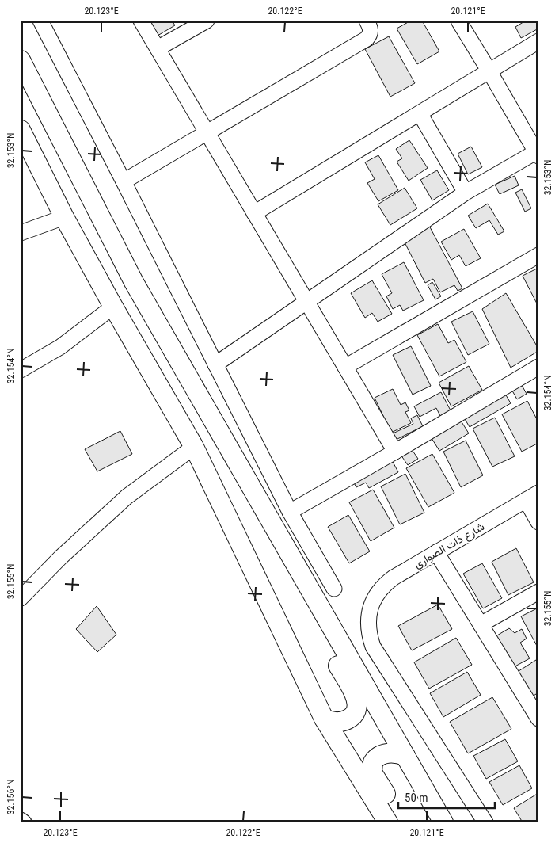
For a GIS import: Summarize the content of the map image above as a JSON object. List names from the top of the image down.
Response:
{
  "streets": {
    "street": ["شارع ذات الصواري"]
  },
  "scale_bar": "50 m",
  "coordinates": [
    "20.123°E",
    "20.122°E",
    "20.121°E",
    "32.153°N",
    "32.154°N",
    "32.155°N",
    "32.156°N"
  ]
}
